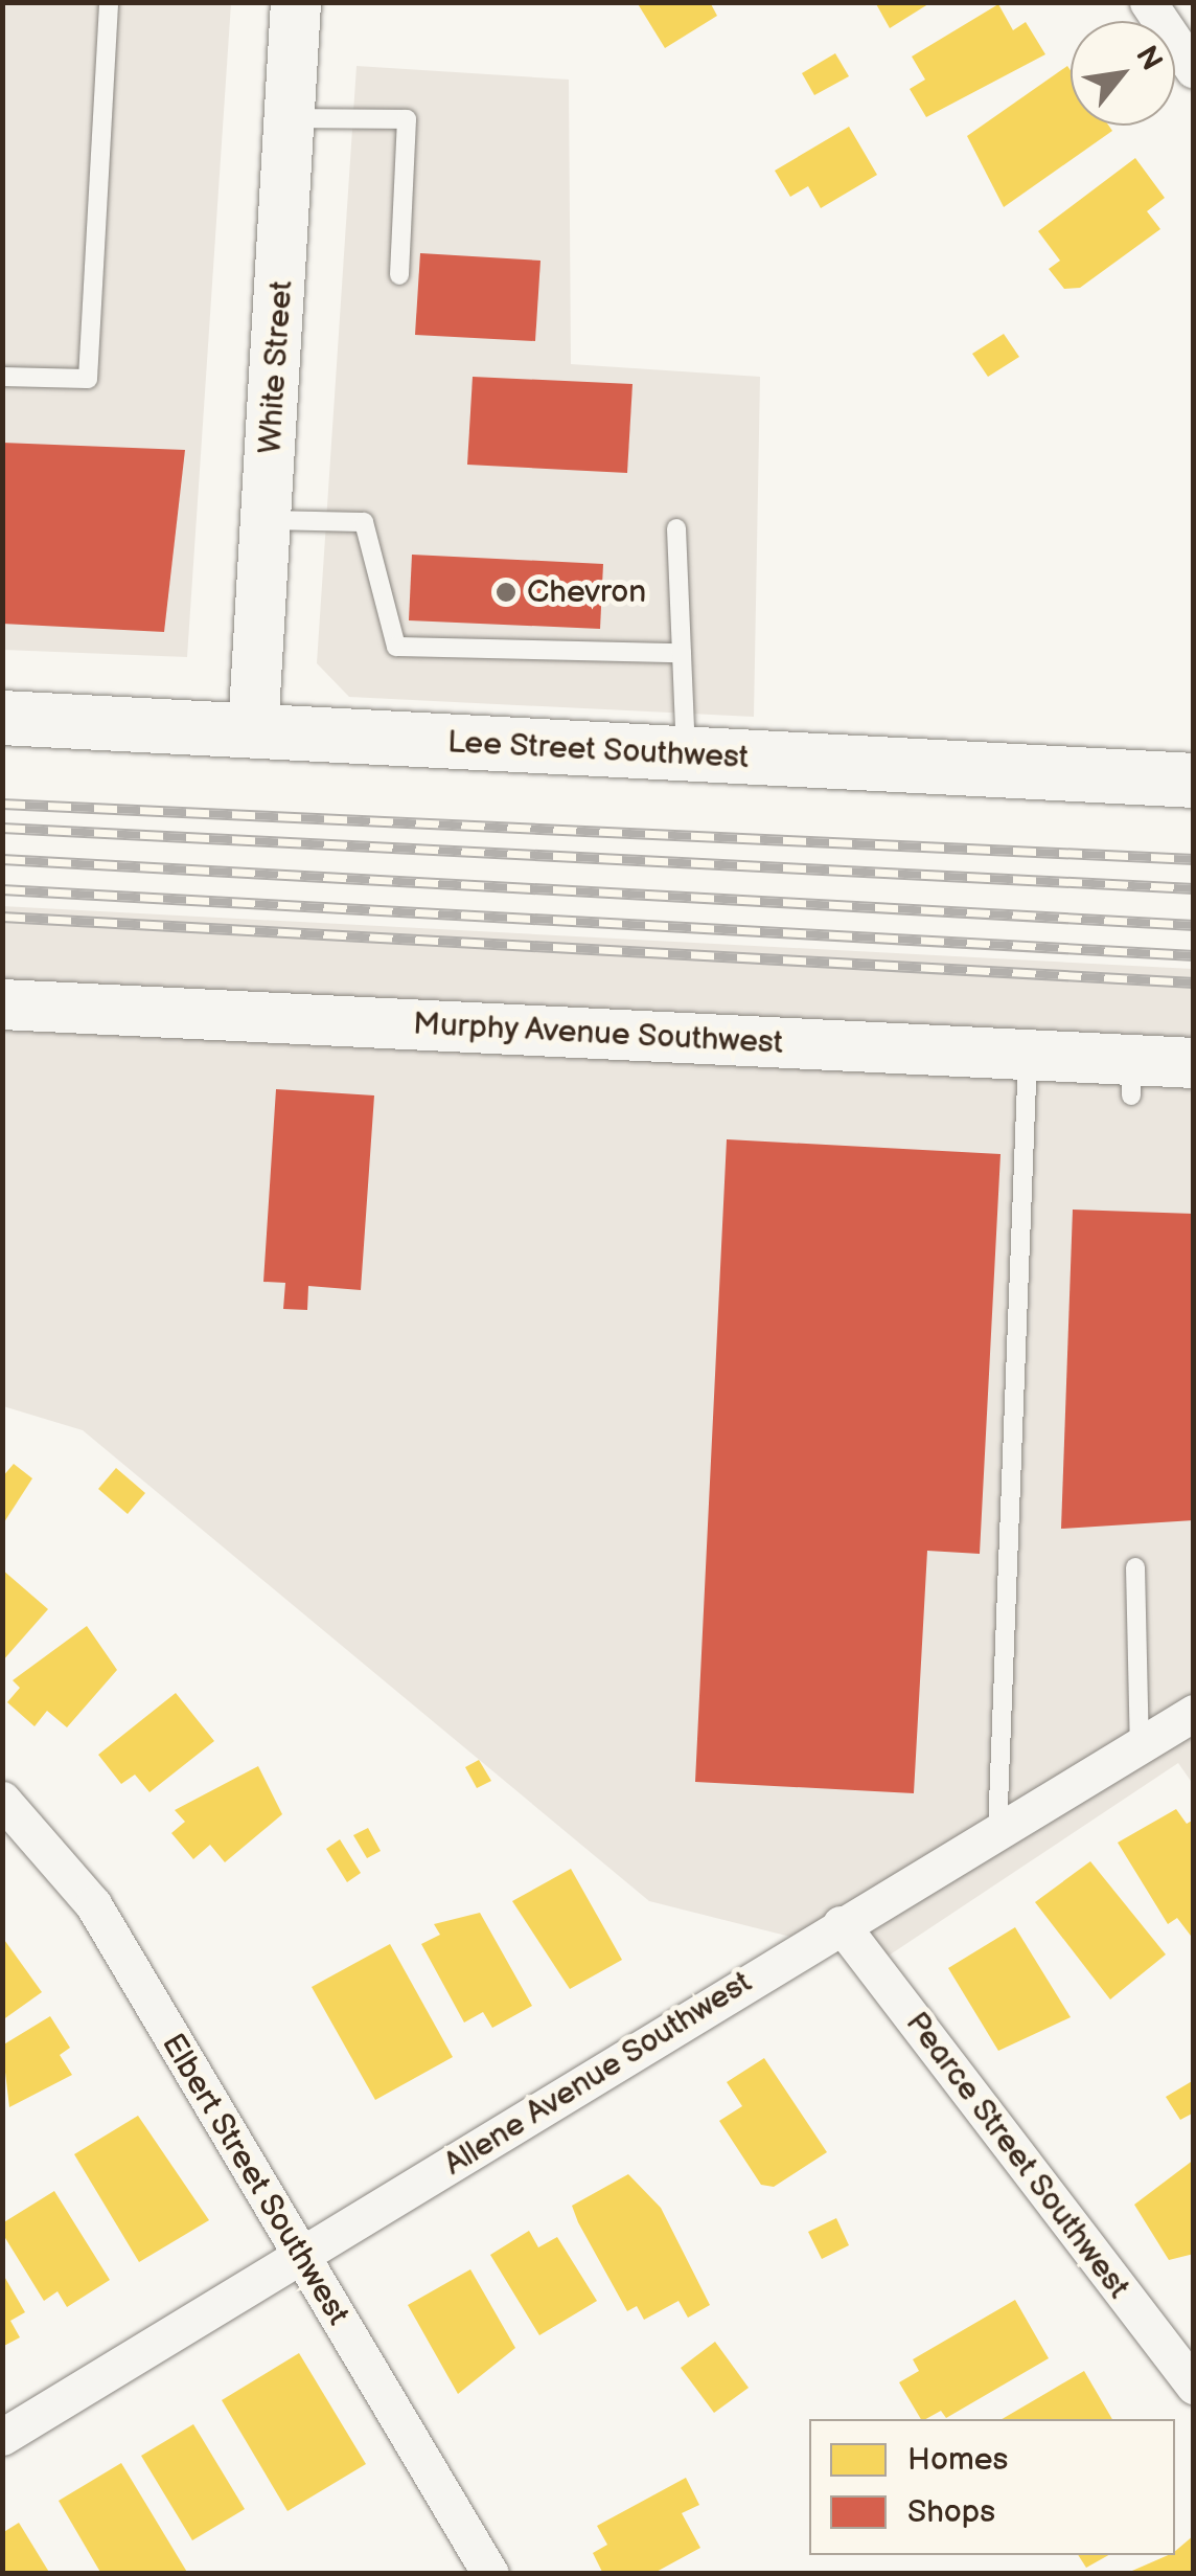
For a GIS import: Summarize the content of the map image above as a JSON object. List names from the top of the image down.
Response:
{
  "streets": {
    "main road": ["Lee Street Southwest"],
    "street": [
      "White Street",
      "Murphy Avenue Southwest",
      "Allene Avenue Southwest",
      "Pearce Street Southwest",
      "Elbert Street Southwest"
    ]
  },
  "crossings": [
    ["White Street", "Lee Street Southwest"],
    ["Allene Avenue Southwest", "Pearce Street Southwest"],
    ["Allene Avenue Southwest", "Elbert Street Southwest"]
  ],
  "places": ["Chevron"],
  "legend": ["Homes", "Shops"],
  "north": "top right"
}
